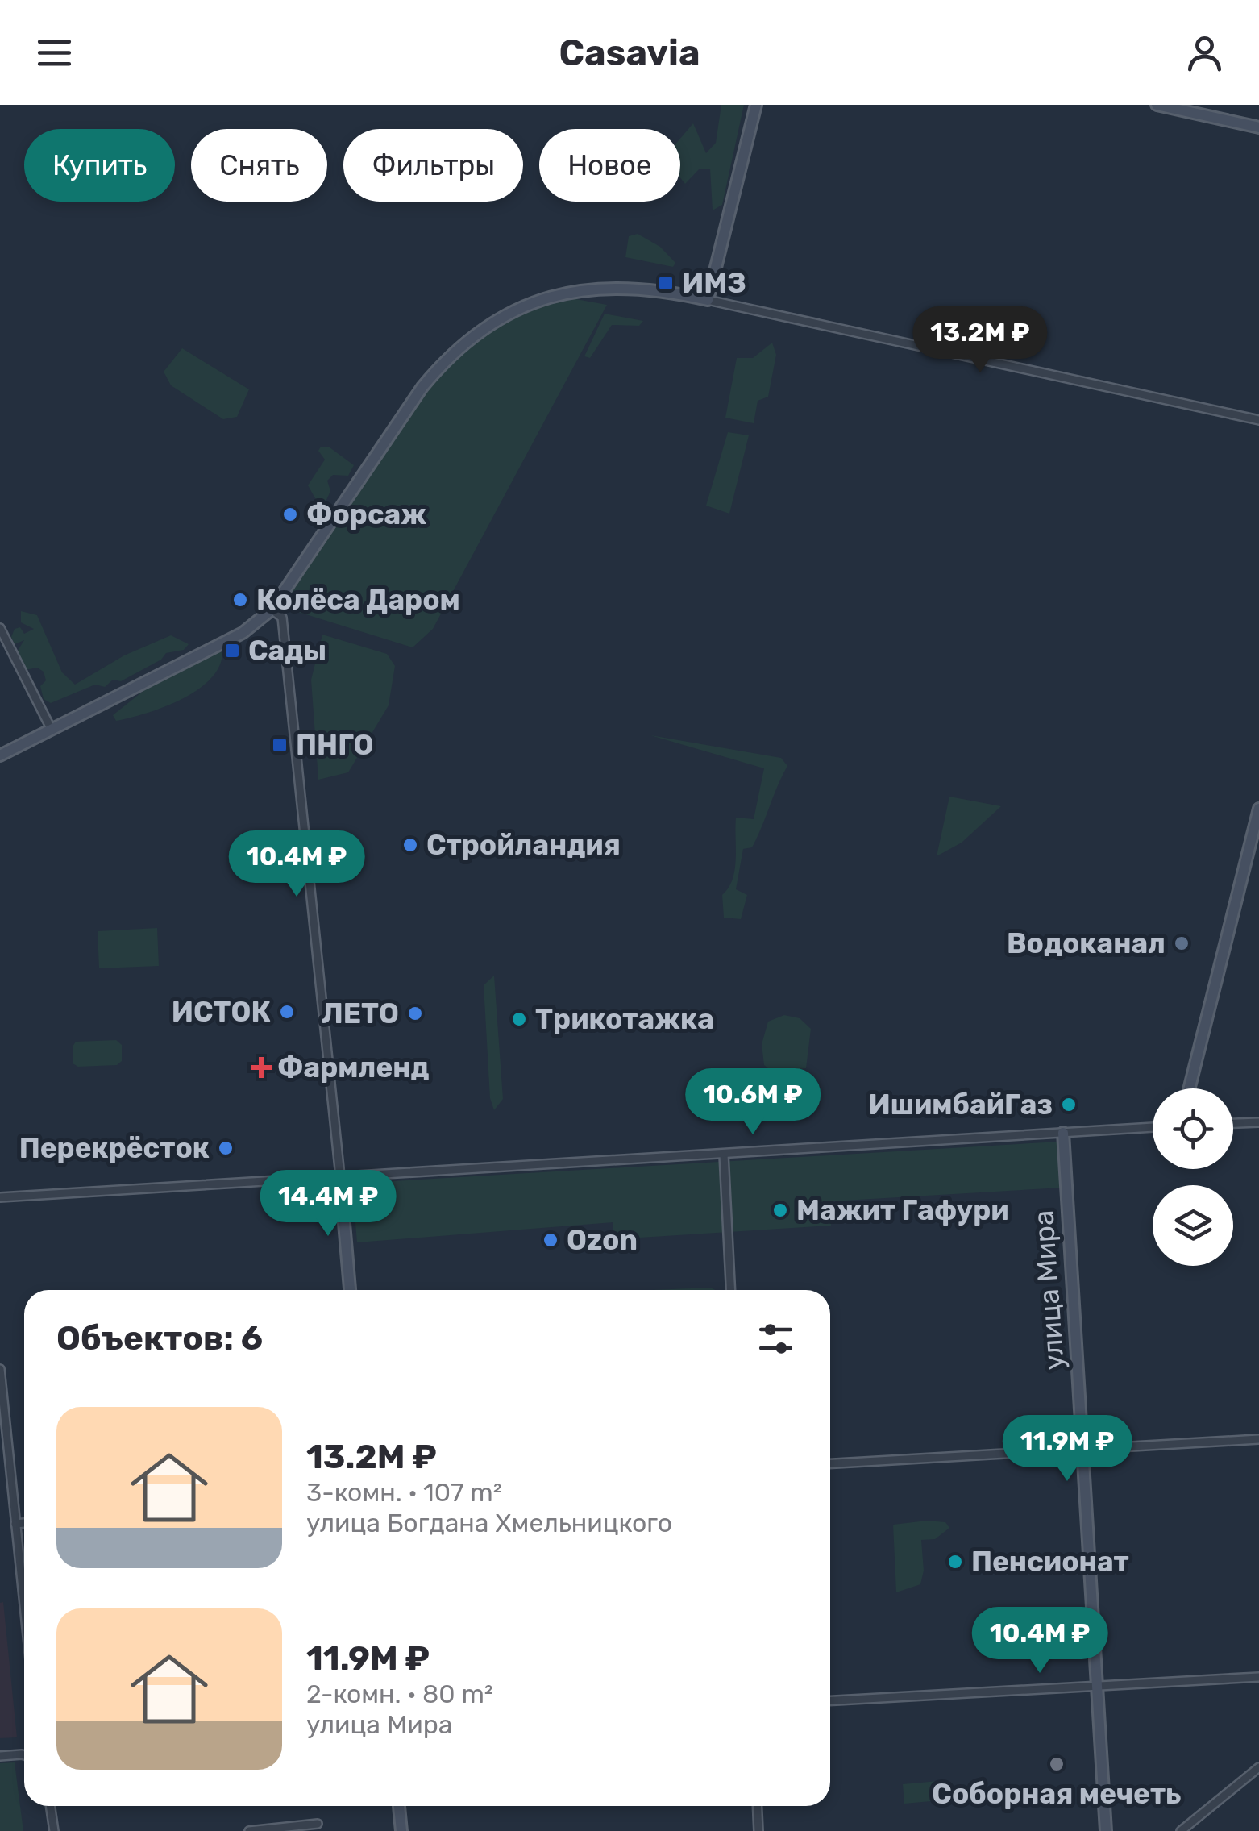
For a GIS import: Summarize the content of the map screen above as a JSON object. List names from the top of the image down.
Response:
{
  "streets": {
    "main road": ["улица Мира"]
  },
  "places": {
    "transit": ["ИМЗ", "Сады", "ПНГО"],
    "other": [
      "Форсаж",
      "Колёса Даром",
      "Стройландия",
      "Водоканал",
      "ИСТОК",
      "ЛЕТО",
      "Трикотажка",
      "ИшимбайГаз",
      "Перекрёсток",
      "Мажит Гафури",
      "Ozon",
      "Пенсионат",
      "Соборная мечеть"
    ],
    "health": ["Фармленд"]
  },
  "page": {
    "header": "Casavia",
    "chip": [
      "Купить",
      "Снять",
      "Фильтры",
      "Новое"
    ],
    "price": [
      "13.2M ₽",
      "10.4M ₽",
      "10.6M ₽",
      "14.4M ₽",
      "11.9M ₽",
      "10.4M ₽"
    ],
    "heading": "Объектов: 6",
    "list": [
      {
        "name": "13.2M ₽",
        "note": "3-комн. · 107 m² · улица Богдана Хмельницкого"
      },
      {
        "name": "11.9M ₽",
        "note": "2-комн. · 80 m² · улица Мира"
      }
    ]
  }
}
